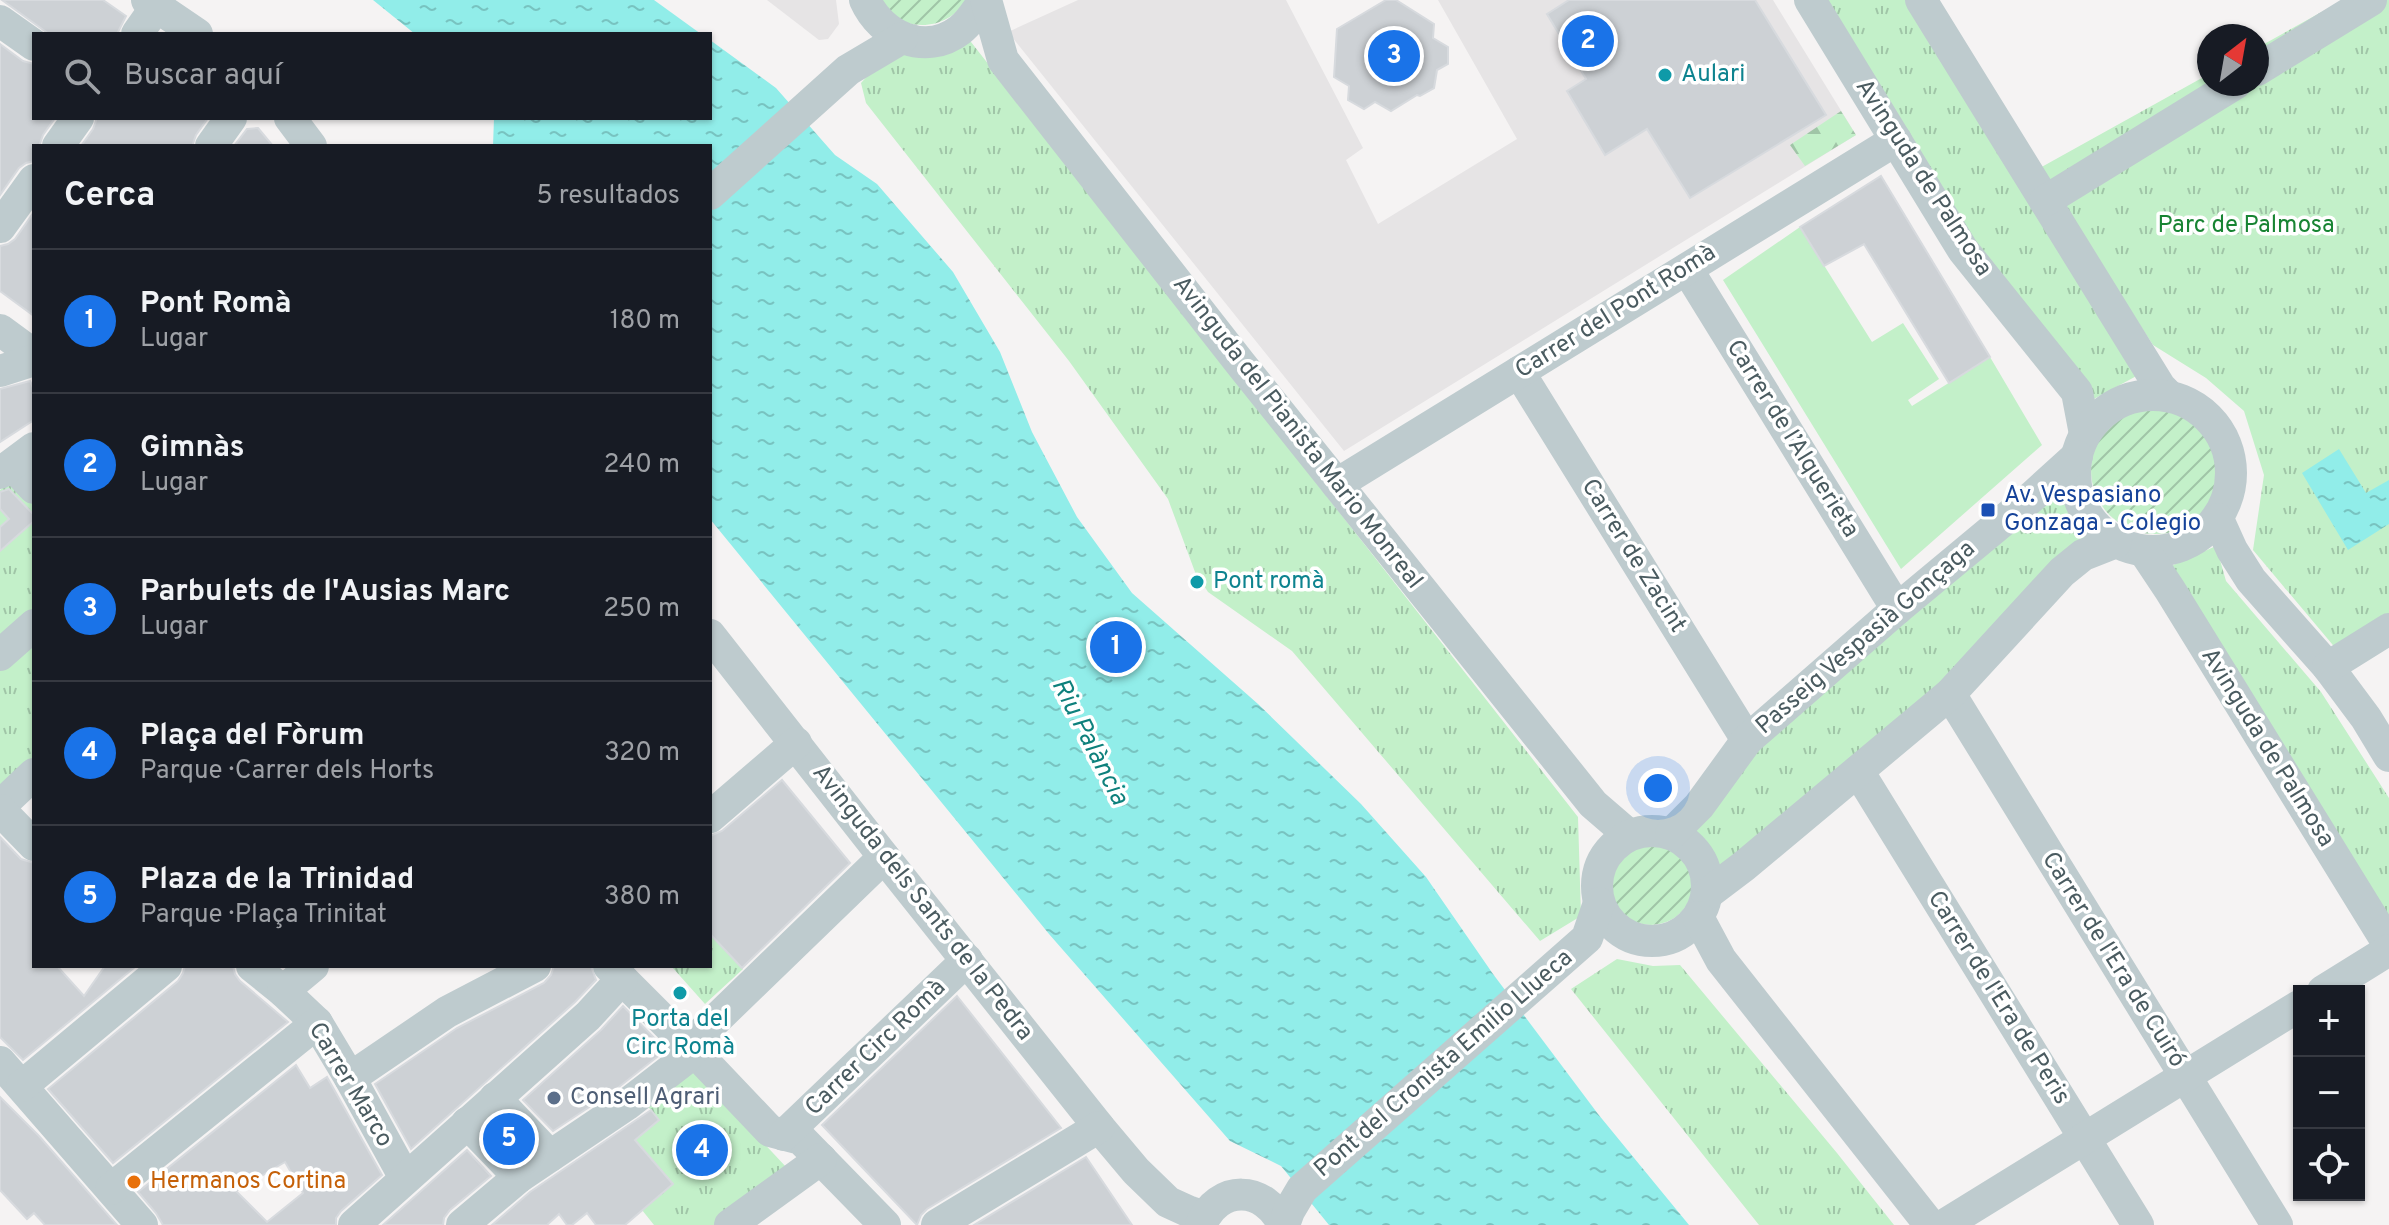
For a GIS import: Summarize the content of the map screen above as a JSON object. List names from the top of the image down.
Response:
{
  "streets": {
    "street": [
      "Avinguda de Palmosa",
      "Carrer del Pont Romà",
      "Avinguda del Pianista Mario Monreal",
      "Carrer de l’Alquerieta",
      "Carrer de Zacint",
      "Passeig Vespasià Gonçaga",
      "Avinguda dels Sants de la Pedra",
      "Carrer de l'Era de Cuiró",
      "Carrer de l'Era de Peris",
      "Carrer Circ Romà",
      "Pont del Cronista Emilio Llueca",
      "Carrer Marco"
    ]
  },
  "crossings": [
    ["Avinguda de Palmosa", "Carrer del Pont Romà"],
    ["Avinguda de Palmosa", "Passeig Vespasià Gonçaga"],
    ["Carrer del Pont Romà", "Avinguda del Pianista Mario Monreal"],
    ["Carrer del Pont Romà", "Carrer de l’Alquerieta"],
    ["Carrer del Pont Romà", "Carrer de Zacint"],
    ["Avinguda del Pianista Mario Monreal", "Passeig Vespasià Gonçaga"],
    ["Avinguda del Pianista Mario Monreal", "Pont del Cronista Emilio Llueca"],
    ["Carrer de l’Alquerieta", "Passeig Vespasià Gonçaga"],
    ["Carrer de Zacint", "Passeig Vespasià Gonçaga"],
    ["Passeig Vespasià Gonçaga", "Pont del Cronista Emilio Llueca"],
    ["Avinguda dels Sants de la Pedra", "Carrer Circ Romà"]
  ],
  "water": ["Riu Palància"],
  "parks": ["Parc de Palmosa"],
  "places": {
    "other": [
      "Aulari",
      "Pont romà",
      "Porta del Circ Romà",
      "Consell Agrari",
      "Hermanos Cortina"
    ],
    "transit": ["Av. Vespasiano Gonzaga - Colegio"]
  },
  "north": "top right",
  "page": {
    "pins": [
      "2",
      "3",
      "1",
      "5",
      "4"
    ],
    "search": "Buscar aquí",
    "heading": ["Cerca", "5 resultados"],
    "list": [
      {
        "mark": "1",
        "name": "Pont Romà",
        "note": "Lugar",
        "value": "180 m"
      },
      {
        "mark": "2",
        "name": "Gimnàs",
        "note": "Lugar",
        "value": "240 m"
      },
      {
        "mark": "3",
        "name": "Parbulets de l'Ausias Marc",
        "note": "Lugar",
        "value": "250 m"
      },
      {
        "mark": "4",
        "name": "Plaça del Fòrum",
        "note": "Parque · Carrer dels Horts",
        "value": "320 m"
      },
      {
        "mark": "5",
        "name": "Plaza de la Trinidad",
        "note": "Parque · Plaça Trinitat",
        "value": "380 m"
      }
    ],
    "map_buttons": ["+", "−"]
  }
}
